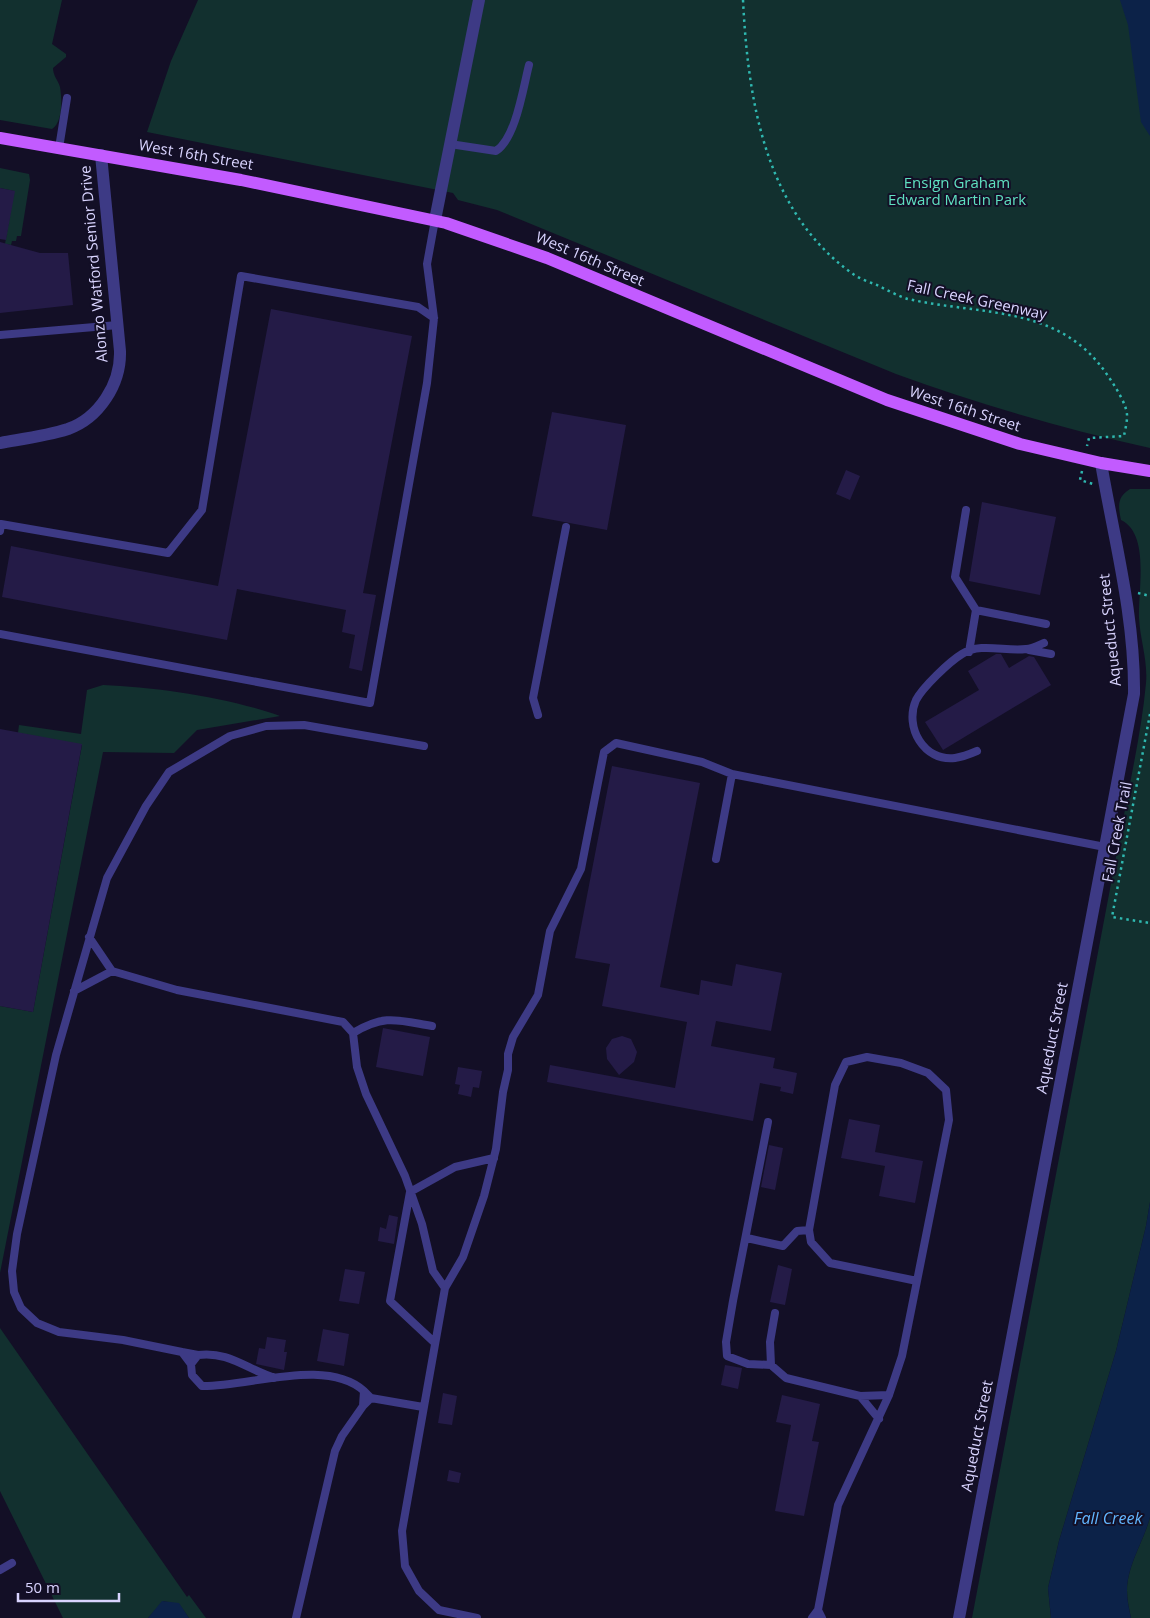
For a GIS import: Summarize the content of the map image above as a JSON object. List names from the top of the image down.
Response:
{
  "streets": {
    "main road": ["West 16th Street"],
    "street": ["Alonzo Watford Senior Drive", "Aqueduct Street"],
    "path": ["Fall Creek Greenway", "Fall Creek Trail"]
  },
  "crossings": [
    ["West 16th Street", "Alonzo Watford Senior Drive"],
    ["West 16th Street", "Aqueduct Street"]
  ],
  "water": ["Fall Creek"],
  "parks": ["Ensign Graham Edward Martin Park"],
  "scale_bar": "50 m"
}
